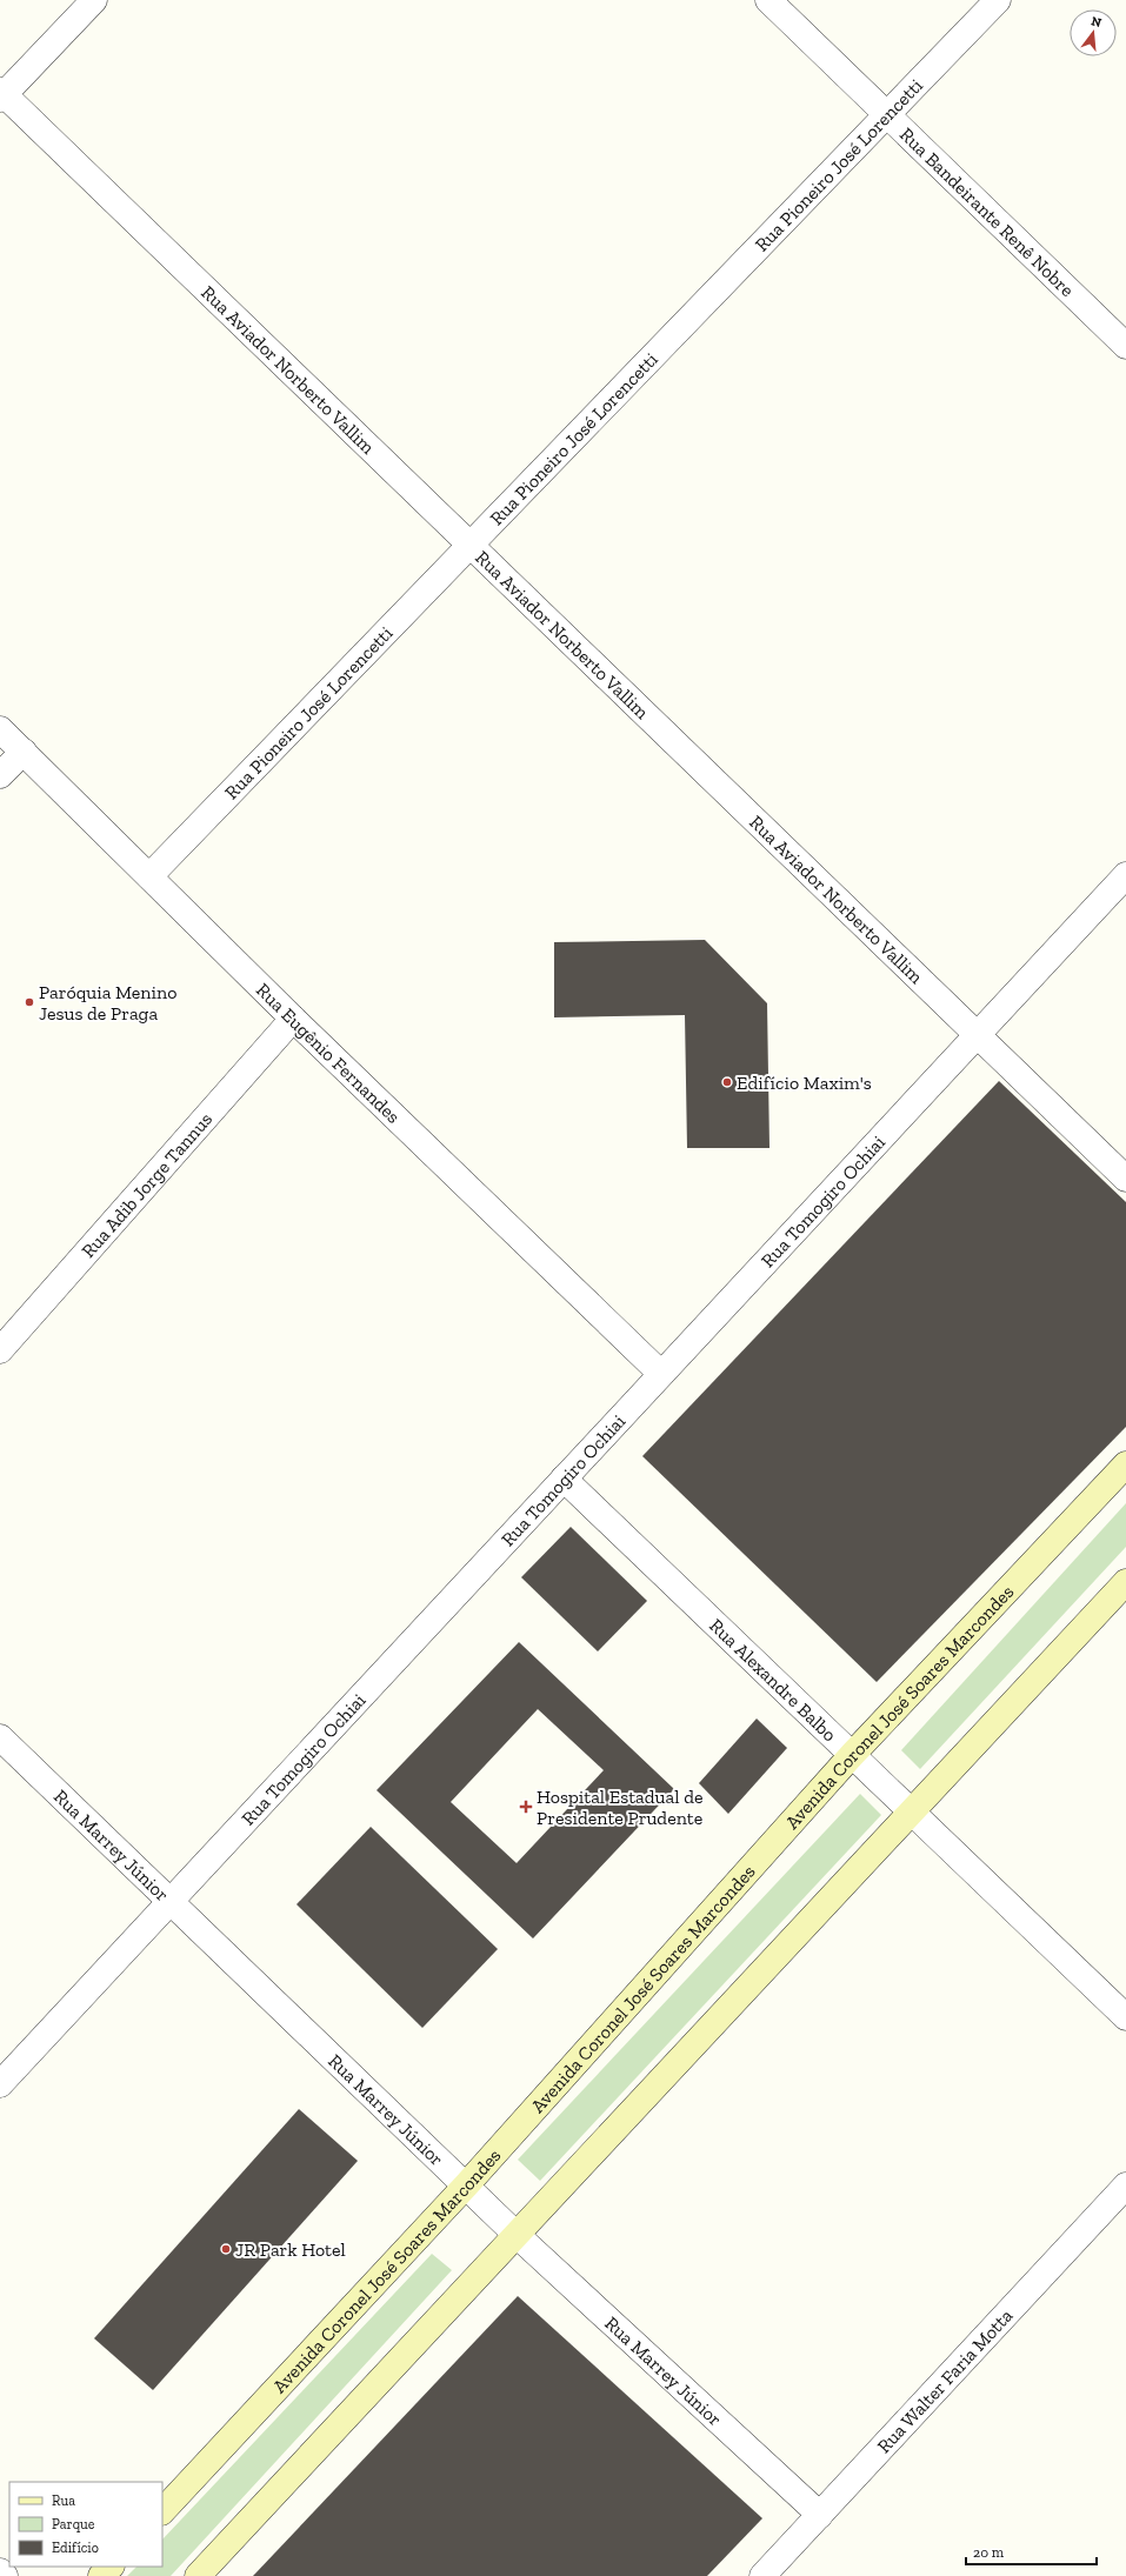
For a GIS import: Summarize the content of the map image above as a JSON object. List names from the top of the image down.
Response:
{
  "streets": {
    "main road": ["Avenida Coronel José Soares Marcondes"],
    "street": [
      "Rua Pioneiro José Lorencetti",
      "Rua Bandeirante Renê Nobre",
      "Rua Aviador Norberto Vallim",
      "Rua Eugênio Fernandes",
      "Rua Adib Jorge Tannus",
      "Rua Tomogiro Ochiai",
      "Rua Alexandre Balbo",
      "Rua Marrey Júnior",
      "Rua Walter Faria Motta"
    ]
  },
  "crossings": [
    ["Rua Pioneiro José Lorencetti", "Rua Bandeirante Renê Nobre"],
    ["Rua Pioneiro José Lorencetti", "Rua Aviador Norberto Vallim"],
    ["Rua Pioneiro José Lorencetti", "Rua Eugênio Fernandes"],
    ["Rua Aviador Norberto Vallim", "Rua Tomogiro Ochiai"],
    ["Rua Eugênio Fernandes", "Rua Adib Jorge Tannus"],
    ["Rua Eugênio Fernandes", "Rua Tomogiro Ochiai"],
    ["Rua Tomogiro Ochiai", "Rua Alexandre Balbo"],
    ["Rua Tomogiro Ochiai", "Rua Marrey Júnior"],
    ["Rua Alexandre Balbo", "Avenida Coronel José Soares Marcondes"],
    ["Avenida Coronel José Soares Marcondes", "Rua Marrey Júnior"],
    ["Rua Marrey Júnior", "Rua Walter Faria Motta"]
  ],
  "places": {
    "other": ["Paróquia Menino Jesus de Praga", "Edifício Maxim's", "JR Park Hotel"],
    "health": ["Hospital Estadual de Presidente Prudente"]
  },
  "legend": ["Rua", "Parque", "Edifício"],
  "scale_bar": "20 m",
  "north": "top"
}
